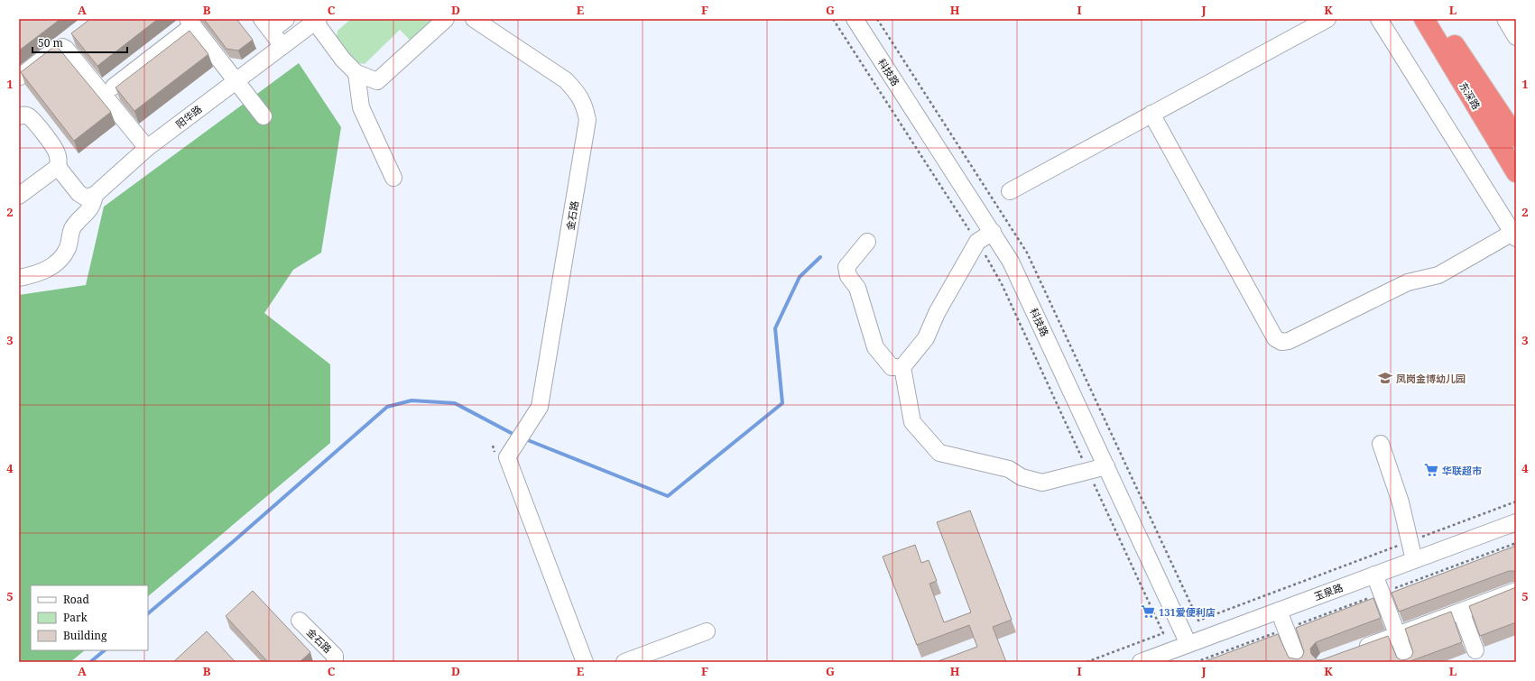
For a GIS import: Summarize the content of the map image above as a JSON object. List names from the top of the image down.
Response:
{
  "streets": {
    "highway": ["东深路"],
    "street": [
      "科技路",
      "阳华路",
      "金石路",
      "玉泉路"
    ]
  },
  "crossings": [
    ["科技路", "玉泉路"]
  ],
  "places": {
    "school or university": ["凤岗金博幼儿园"],
    "supermarket": ["华联超市", "131爱便利店"]
  },
  "legend": ["Road", "Park", "Building"],
  "scale_bar": "50 m",
  "grid": {
    "columns": [
      "A",
      "B",
      "C",
      "D",
      "E",
      "F",
      "G",
      "H",
      "I",
      "J",
      "K",
      "L"
    ],
    "rows": [
      "1",
      "2",
      "3",
      "4",
      "5"
    ]
  }
}
